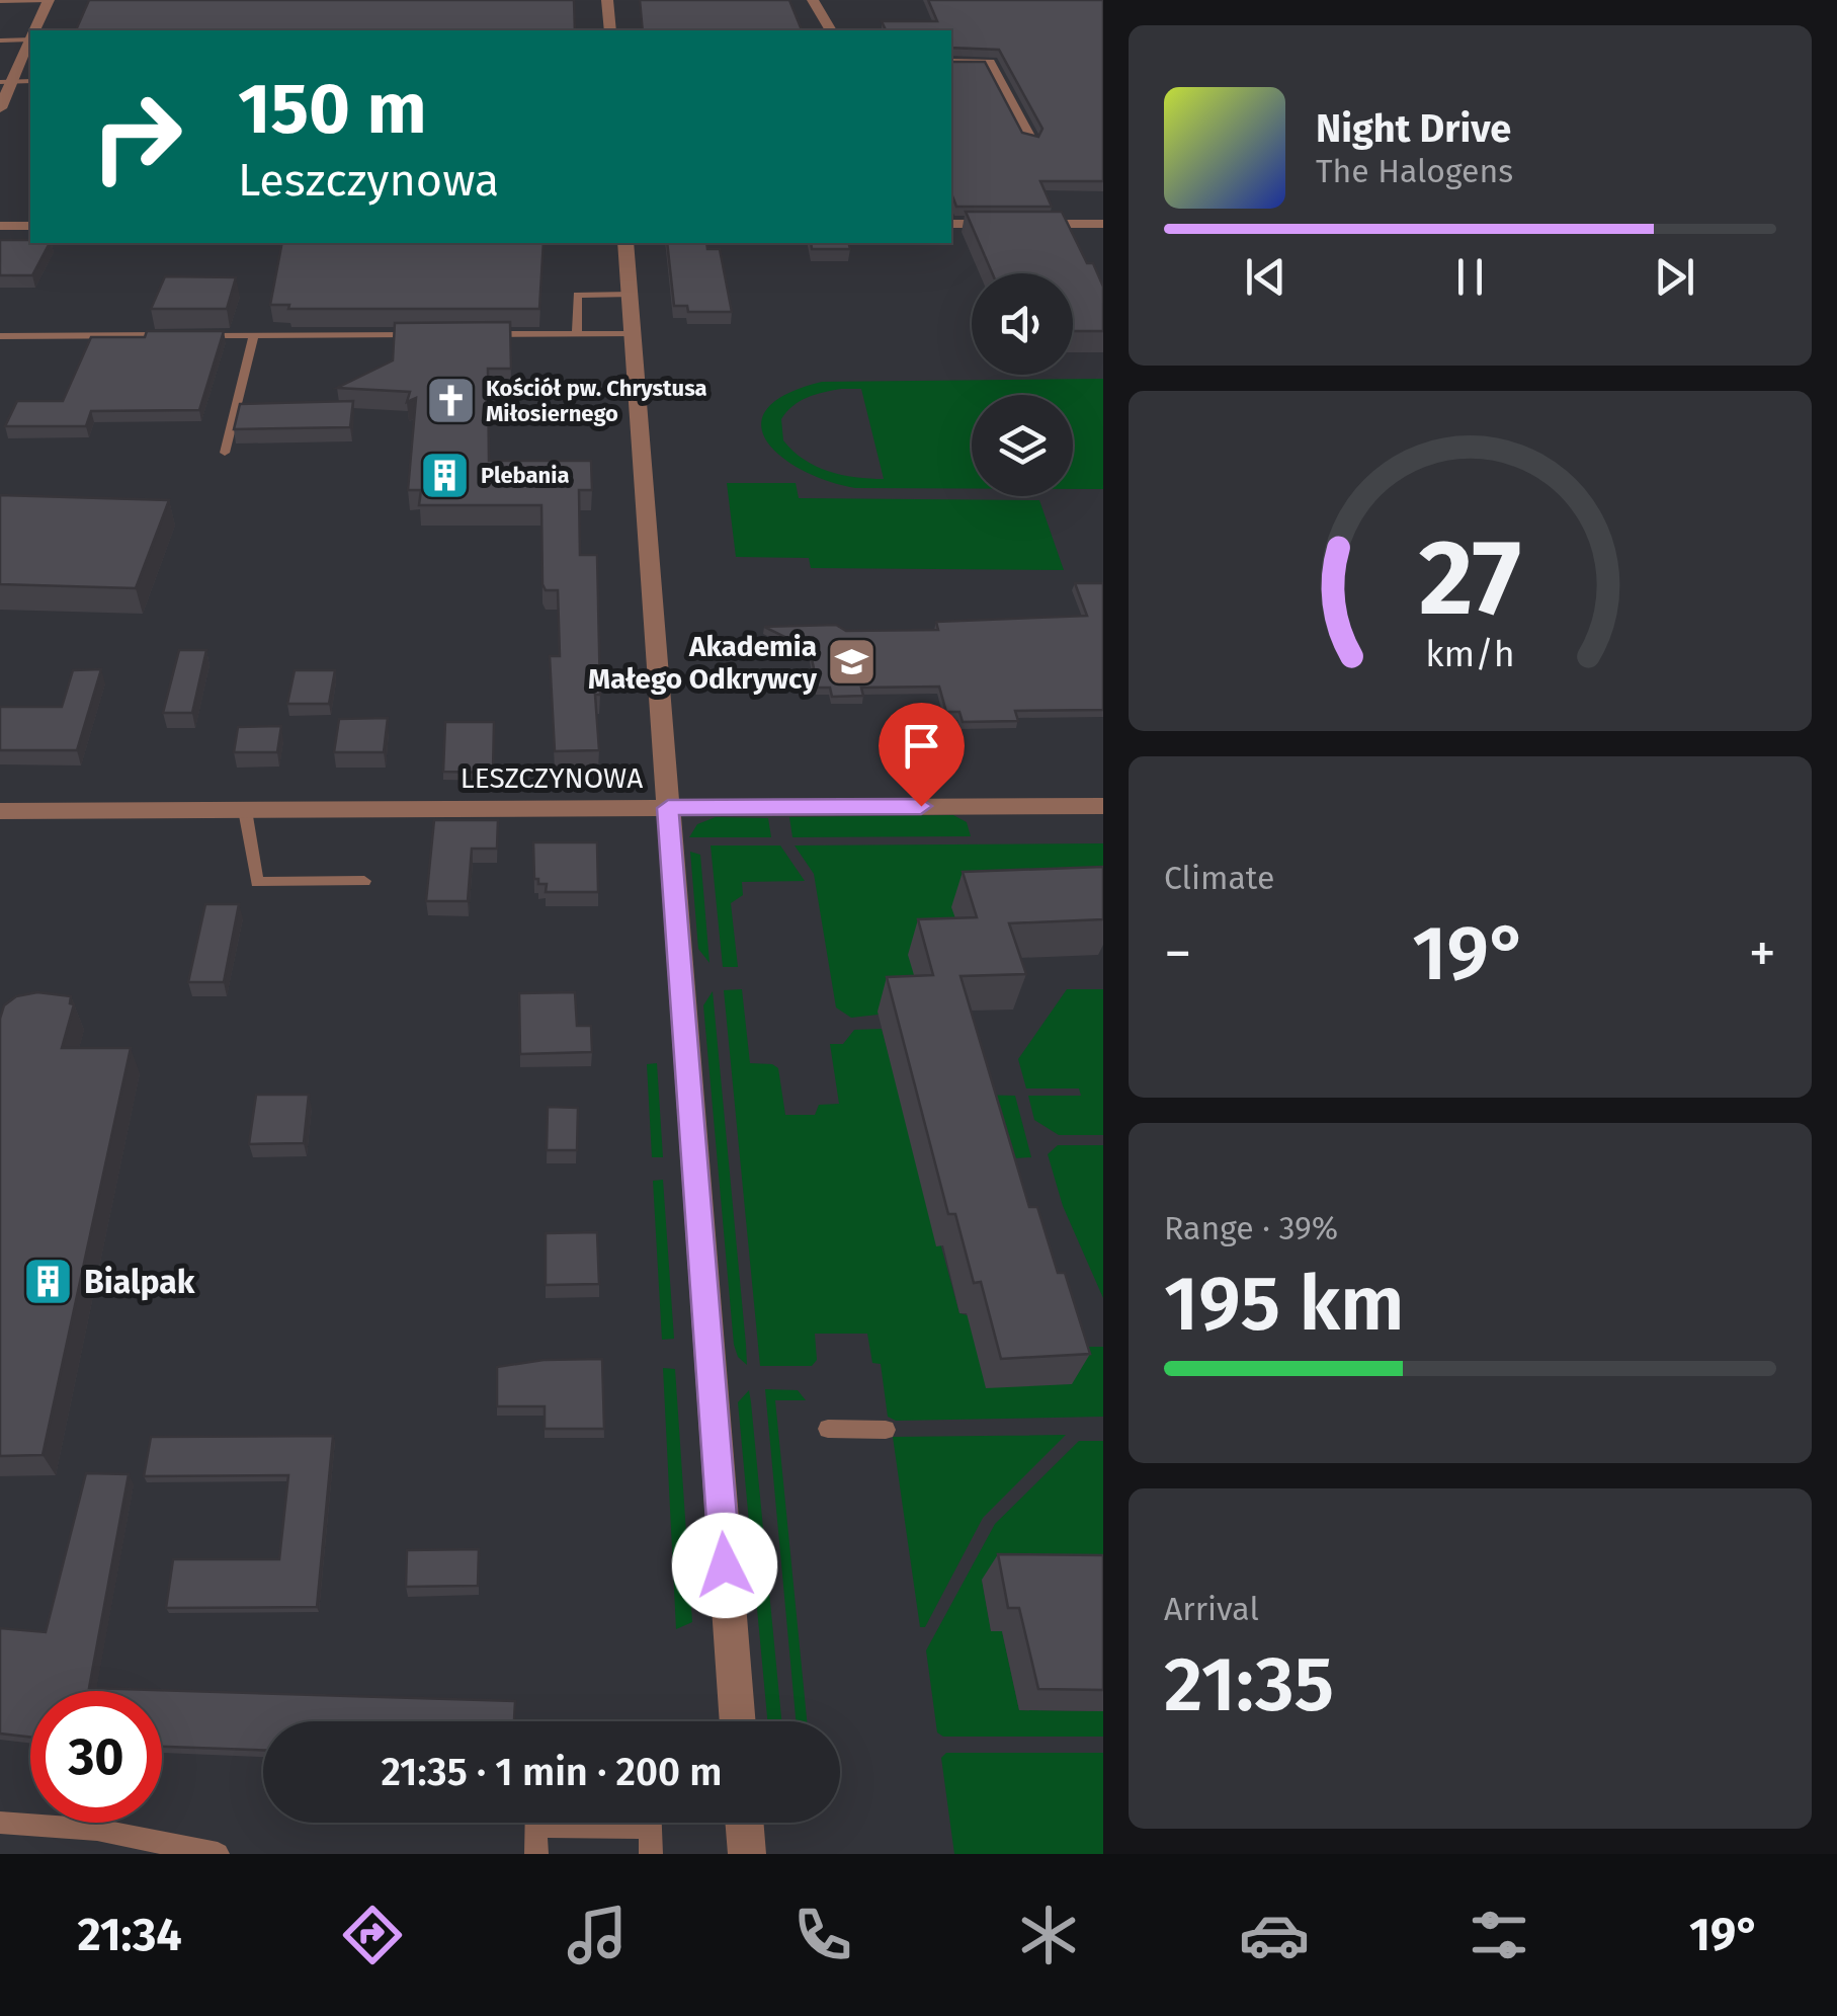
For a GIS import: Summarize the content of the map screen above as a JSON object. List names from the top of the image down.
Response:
{
  "streets": {
    "street": ["LESZCZYNOWA"]
  },
  "places": {
    "church": ["Kościół pw. Chrystusa Miłosiernego"],
    "building": ["Plebania", "Bialpak"],
    "school or university": ["Akademia Małego Odkrywcy"]
  },
  "page": {
    "turn": ["150 m", "Leszczynowa"],
    "song": ["Night Drive", "The Halogens"],
    "tile": [
      "Climate",
      ["Range · 39%", "195 km"],
      ["Arrival", "21:35"]
    ],
    "heat": ["−", "19°", "+"],
    "limit": "30",
    "trip": "21:35 · 1 min · 200 m",
    "tabs": ["21:34", "19°"],
    "gauge": ["27", "km/h"]
  }
}
